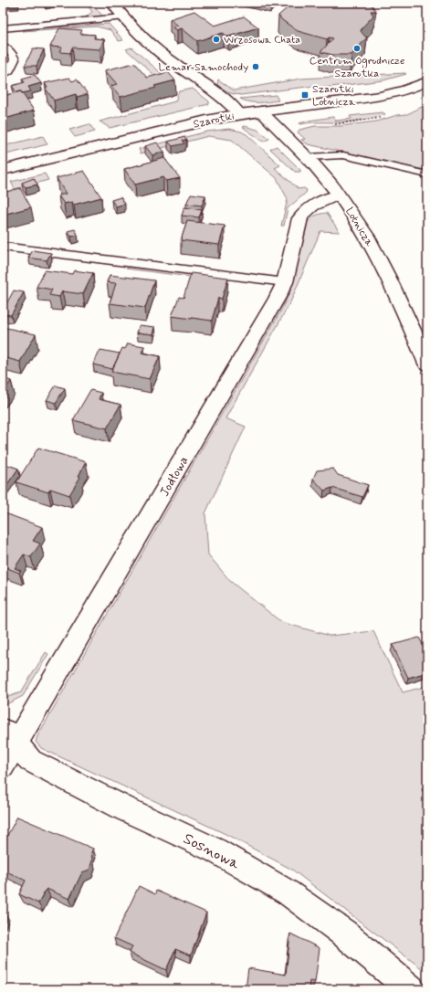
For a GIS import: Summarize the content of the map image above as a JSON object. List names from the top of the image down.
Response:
{
  "streets": {
    "street": [
      "Szarotki",
      "Lotnicza",
      "Jodłowa",
      "Sosnowa"
    ]
  },
  "crossings": [
    ["Szarotki", "Lotnicza"],
    ["Lotnicza", "Jodłowa"],
    ["Jodłowa", "Sosnowa"]
  ],
  "places": {
    "other": ["Wrzosowa Chata", "Centrum Ogrodnicze Szarotka", "Lemar Samochody"],
    "transit": ["Szarotki Lotnicza"]
  }
}
